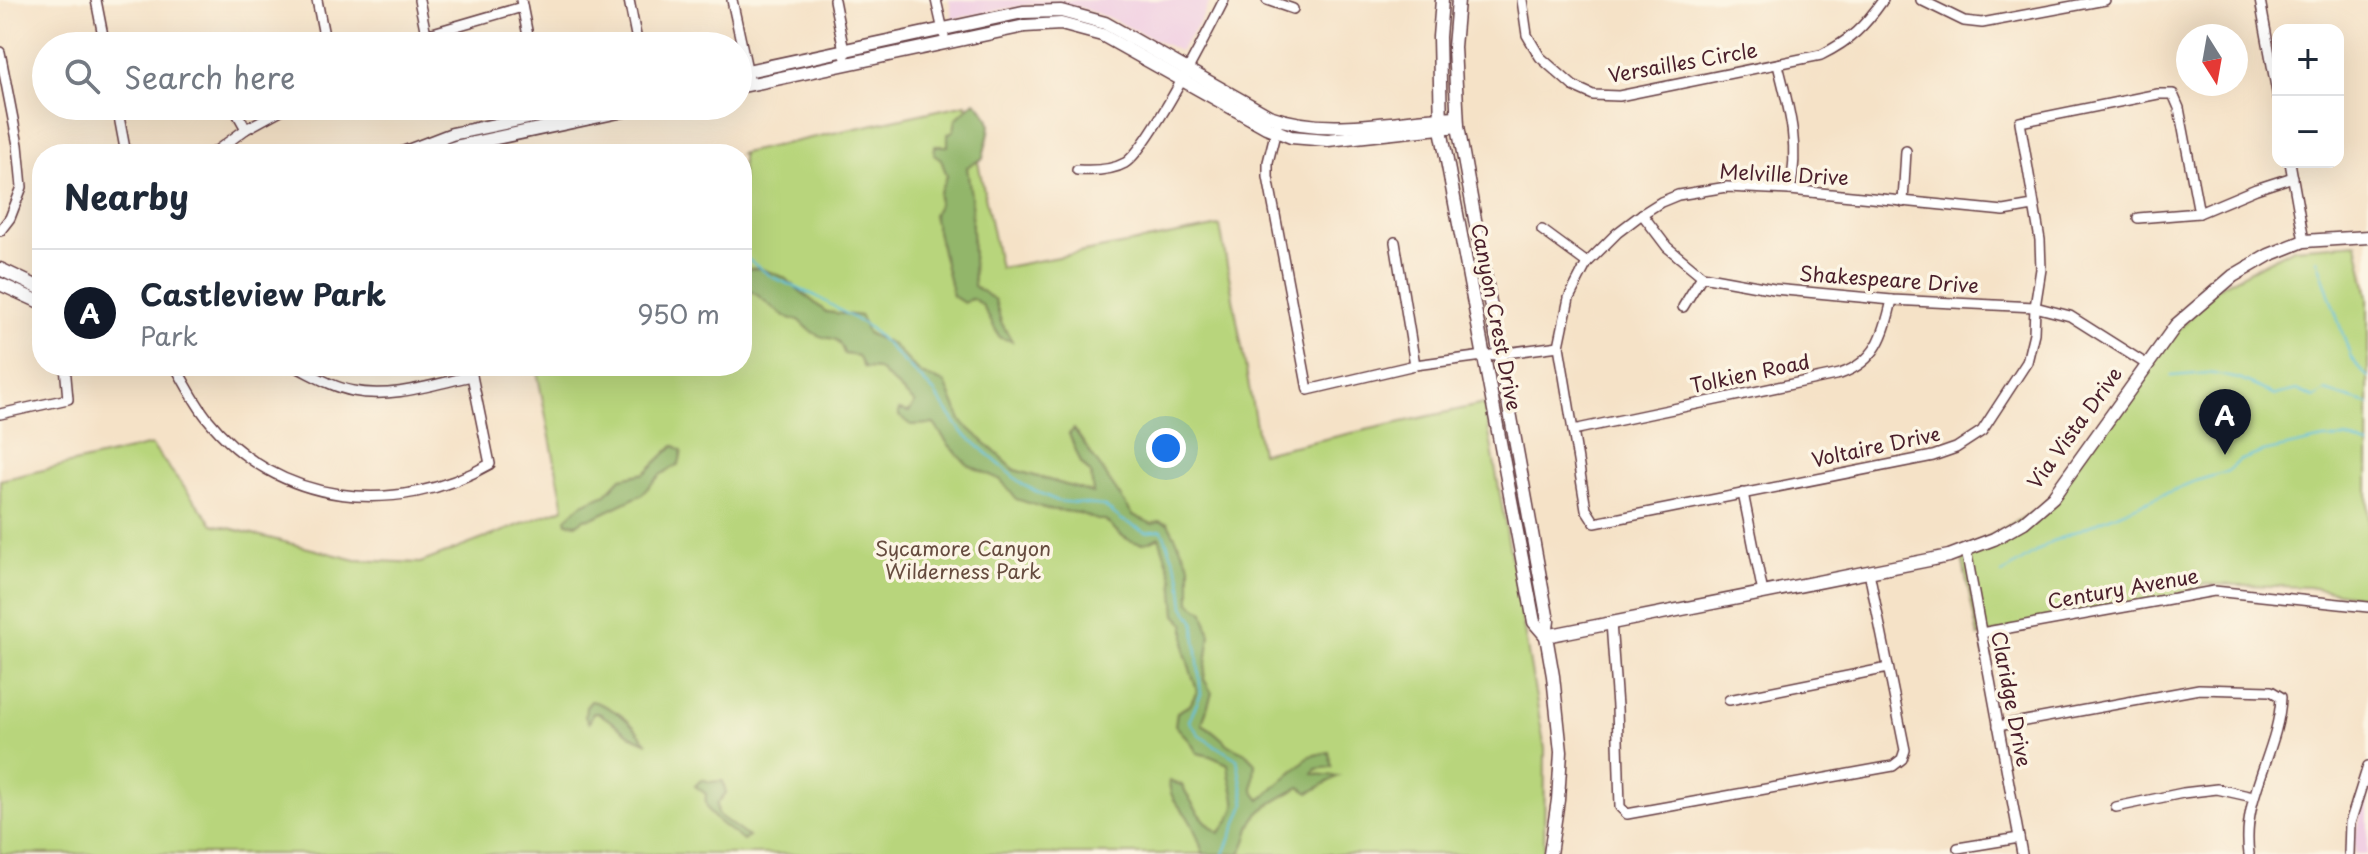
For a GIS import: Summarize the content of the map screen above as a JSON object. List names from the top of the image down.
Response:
{
  "streets": {
    "street": [
      "Versailles Circle",
      "Melville Drive",
      "Shakespeare Drive",
      "Canyon Crest Drive",
      "Tolkien Road",
      "Via Vista Drive",
      "Voltaire Drive",
      "Century Avenue",
      "Claridge Drive"
    ]
  },
  "crossings": [
    ["Melville Drive", "Shakespeare Drive"],
    ["Melville Drive", "Tolkien Road"],
    ["Melville Drive", "Voltaire Drive"],
    ["Shakespeare Drive", "Tolkien Road"],
    ["Shakespeare Drive", "Via Vista Drive"],
    ["Shakespeare Drive", "Voltaire Drive"],
    ["Canyon Crest Drive", "Via Vista Drive"],
    ["Via Vista Drive", "Claridge Drive"],
    ["Century Avenue", "Claridge Drive"]
  ],
  "parks": ["Sycamore Canyon Wilderness Park"],
  "north": "bottom",
  "page": {
    "map_buttons": ["+", "−"],
    "search": "Search here",
    "heading": "Nearby",
    "list": [
      {
        "mark": "A",
        "name": "Castleview Park",
        "note": "Park",
        "value": "950 m"
      }
    ],
    "pins": "A"
  }
}
